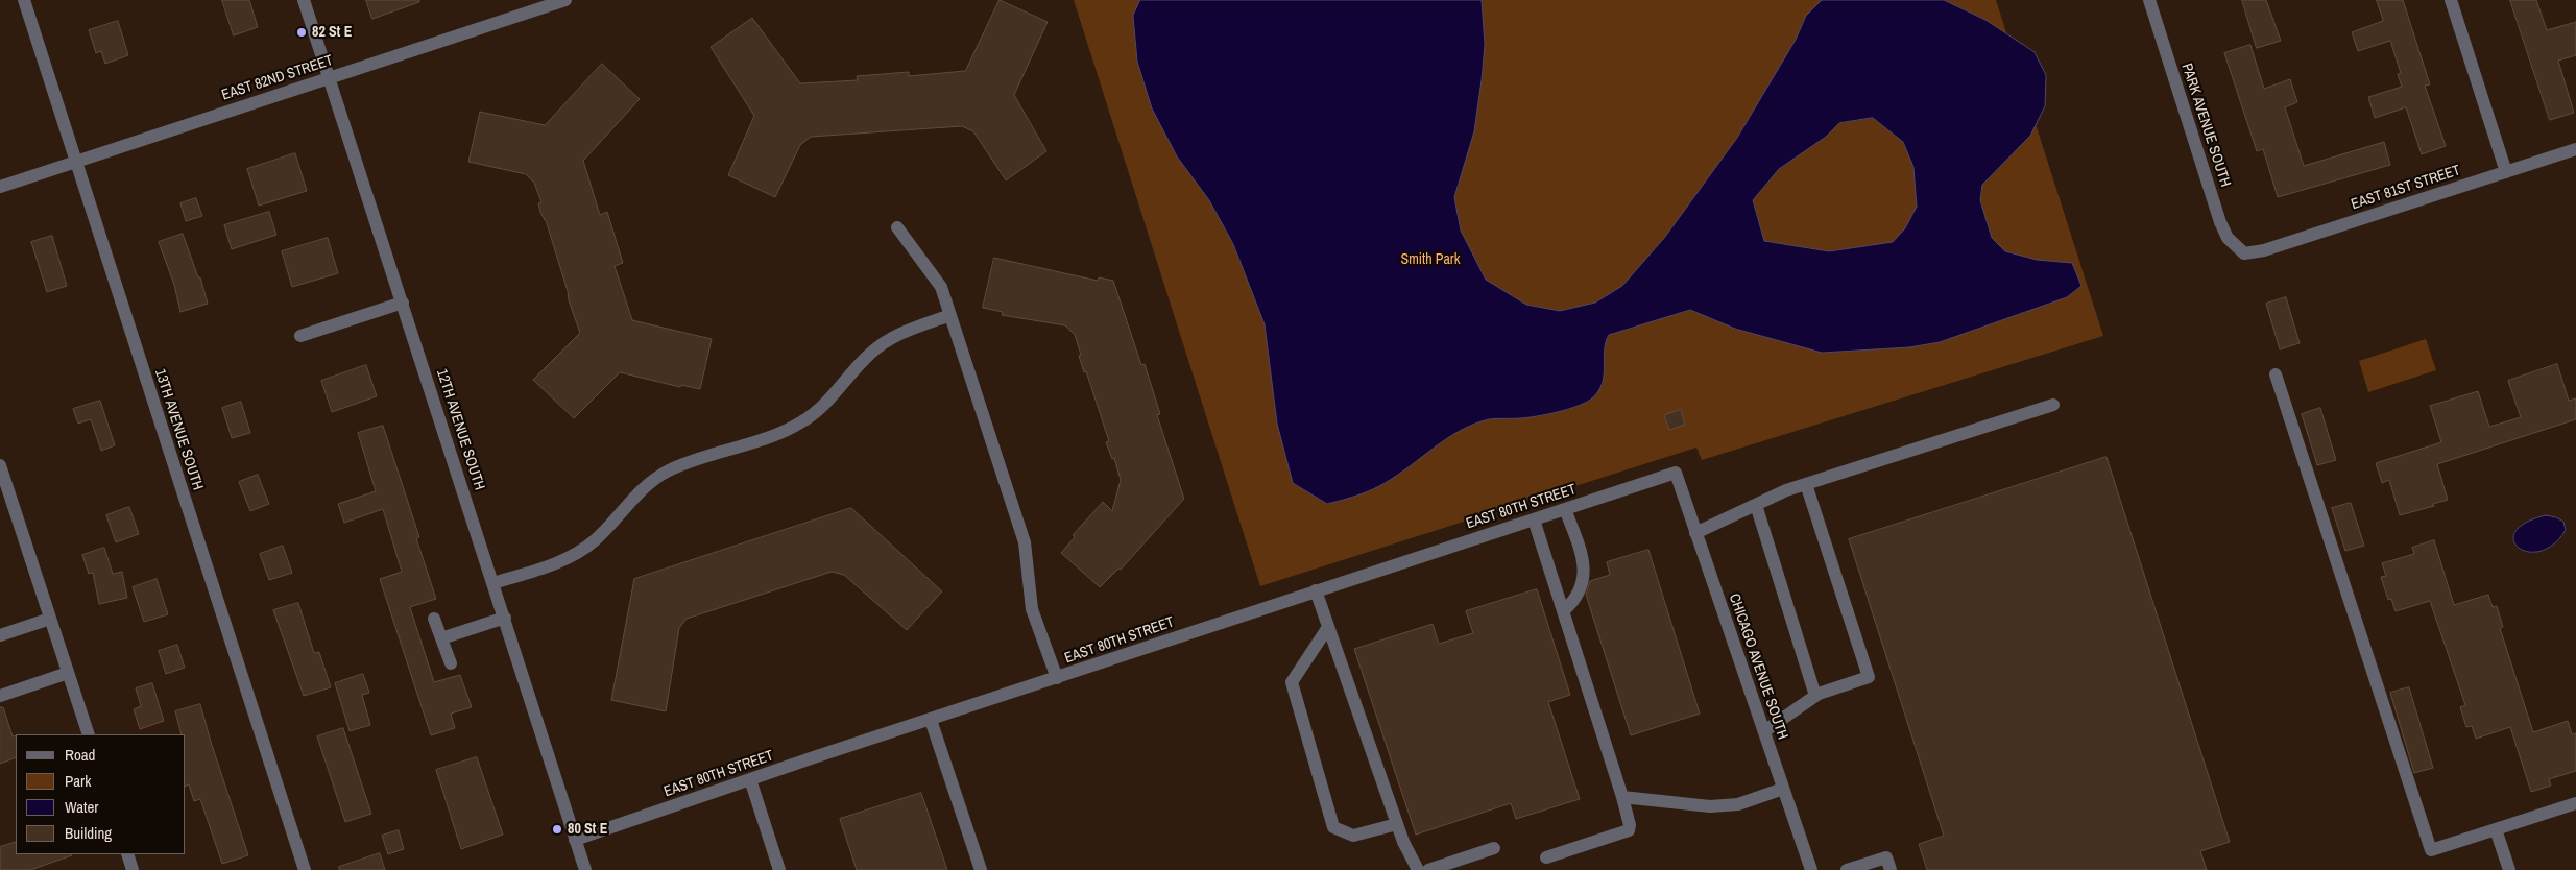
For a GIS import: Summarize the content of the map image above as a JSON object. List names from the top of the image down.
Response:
{
  "streets": {
    "street": [
      "EAST 82ND STREET",
      "PARK AVENUE SOUTH",
      "EAST 81ST STREET",
      "13TH AVENUE SOUTH",
      "12TH AVENUE SOUTH",
      "EAST 80TH STREET",
      "CHICAGO AVENUE SOUTH"
    ]
  },
  "crossings": [
    ["EAST 82ND STREET", "13TH AVENUE SOUTH"],
    ["EAST 82ND STREET", "12TH AVENUE SOUTH"],
    ["PARK AVENUE SOUTH", "EAST 81ST STREET"],
    ["12TH AVENUE SOUTH", "EAST 80TH STREET"],
    ["EAST 80TH STREET", "CHICAGO AVENUE SOUTH"]
  ],
  "parks": ["Smith Park"],
  "places": ["82 St E", "80 St E"],
  "legend": [
    "Road",
    "Park",
    "Water",
    "Building"
  ]
}
